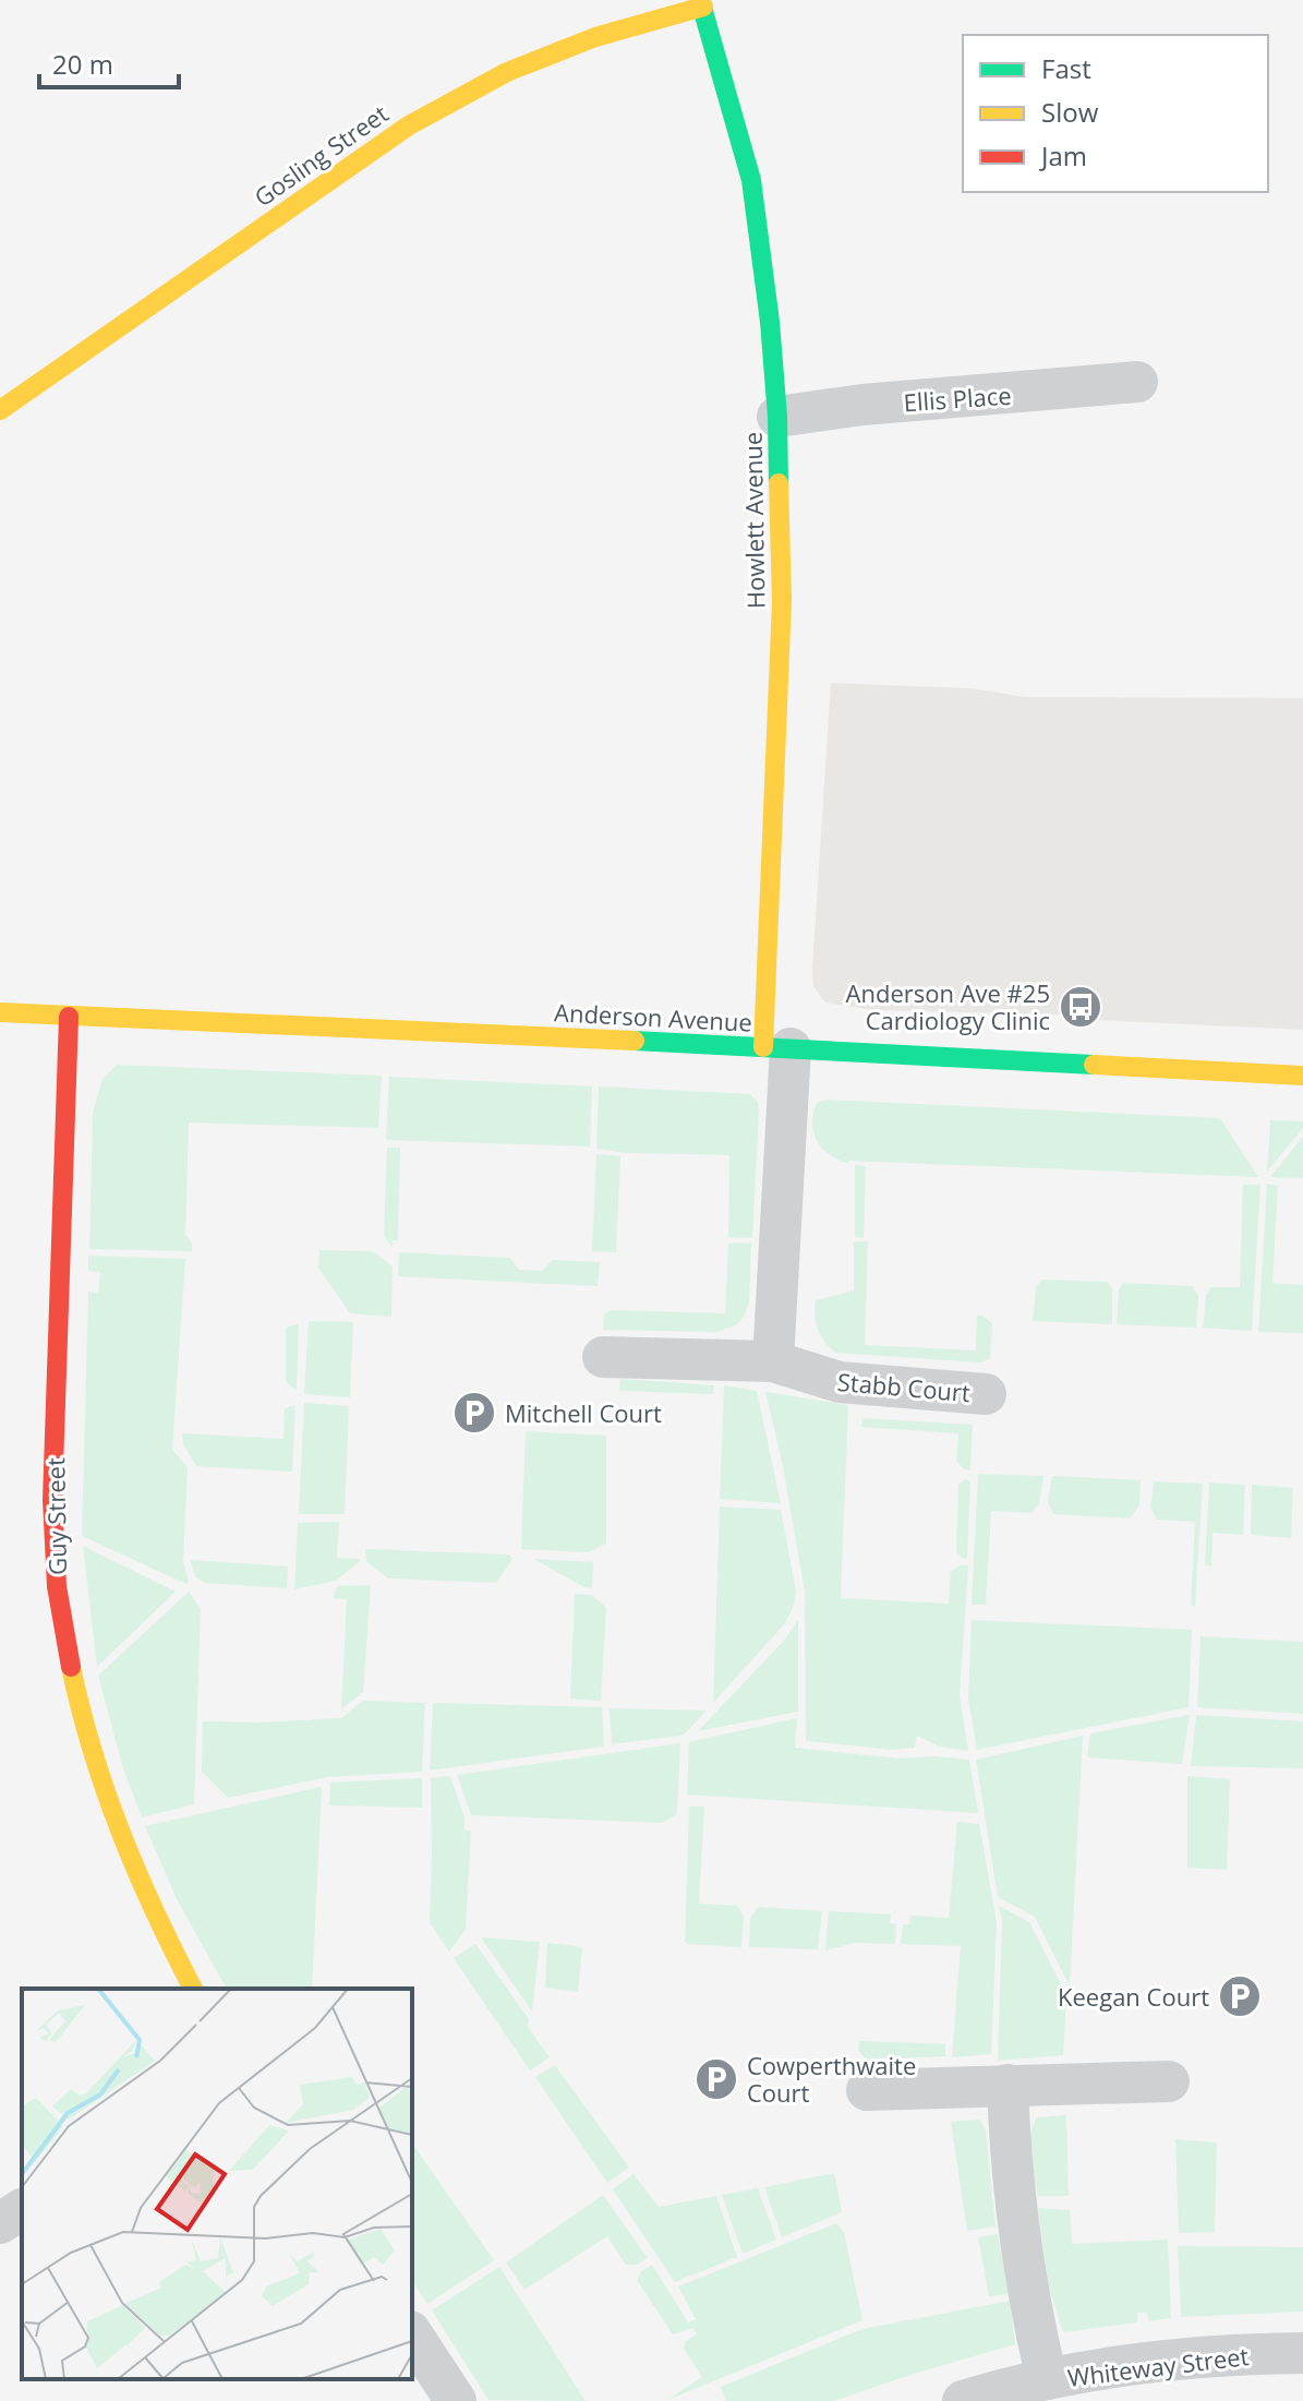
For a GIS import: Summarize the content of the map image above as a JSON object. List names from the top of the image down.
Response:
{
  "streets": {
    "street": [
      "Gosling Street",
      "Ellis Place",
      "Howlett Avenue",
      "Anderson Avenue",
      "Stabb Court",
      "Guy Street",
      "Whiteway Street"
    ]
  },
  "crossings": [
    ["Gosling Street", "Howlett Avenue"],
    ["Ellis Place", "Howlett Avenue"],
    ["Howlett Avenue", "Anderson Avenue"],
    ["Anderson Avenue", "Guy Street"]
  ],
  "places": {
    "bus stop": ["Anderson Ave #25 Cardiology Clinic"],
    "parking": ["Mitchell Court", "Keegan Court", "Cowperthwaite Court"]
  },
  "legend": ["Fast", "Slow", "Jam"],
  "scale_bar": "20 m"
}
